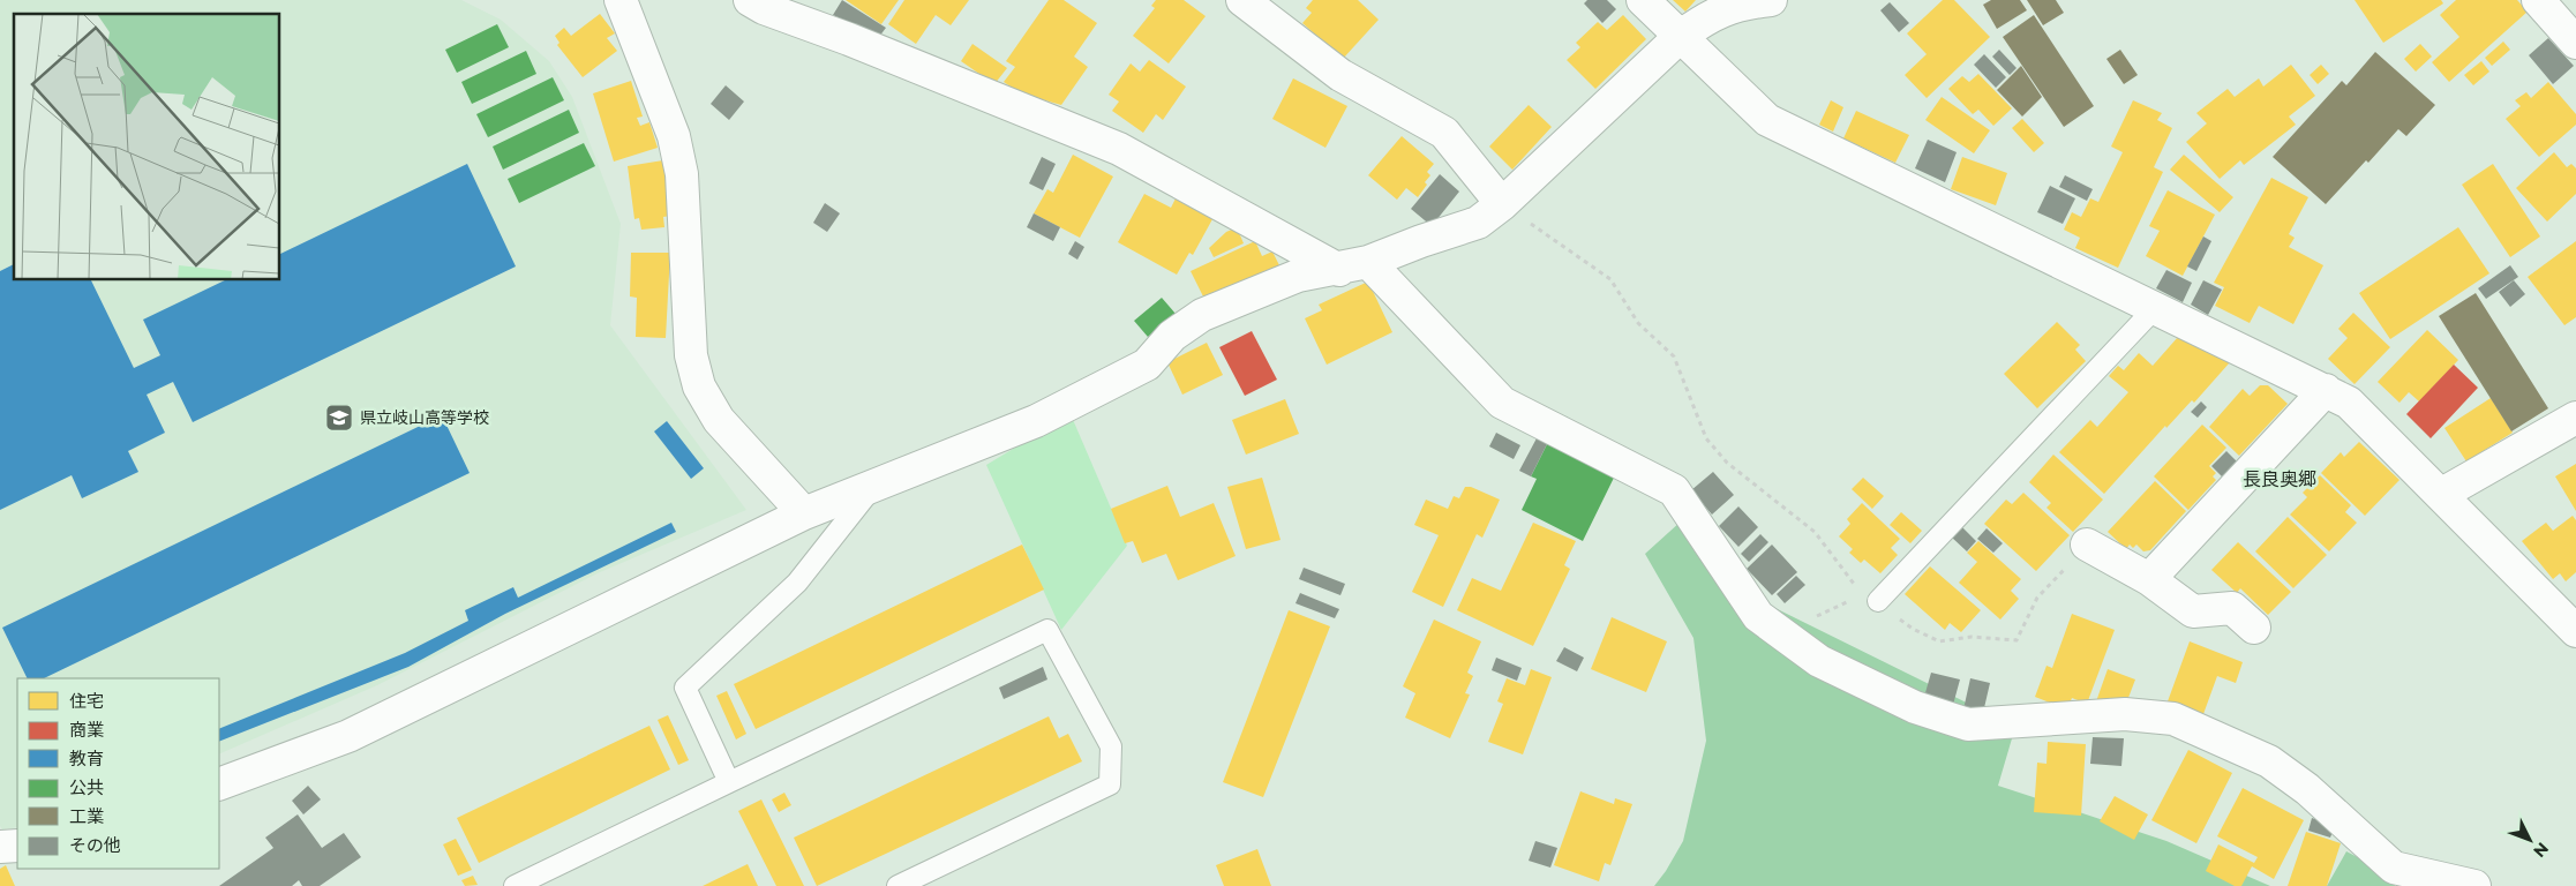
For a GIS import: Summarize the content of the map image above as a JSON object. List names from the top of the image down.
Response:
{
  "districts": ["長良奥郷"],
  "places": {
    "school or university": ["県立岐山高等学校"]
  },
  "legend": [
    "住宅",
    "商業",
    "教育",
    "公共",
    "工業",
    "その他"
  ],
  "north": "bottom right"
}
